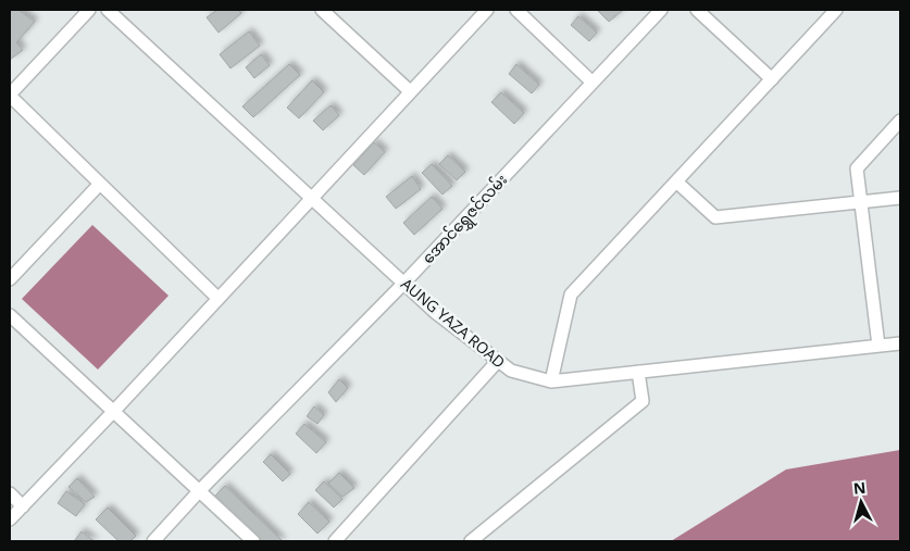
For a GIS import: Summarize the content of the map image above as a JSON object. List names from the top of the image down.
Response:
{
  "streets": {
    "street": ["အောင်ရွှေဇင်လမ်း", "AUNG YAZA ROAD"]
  },
  "crossings": [
    ["အောင်ရွှေဇင်လမ်း", "AUNG YAZA ROAD"]
  ],
  "north": "top"
}
